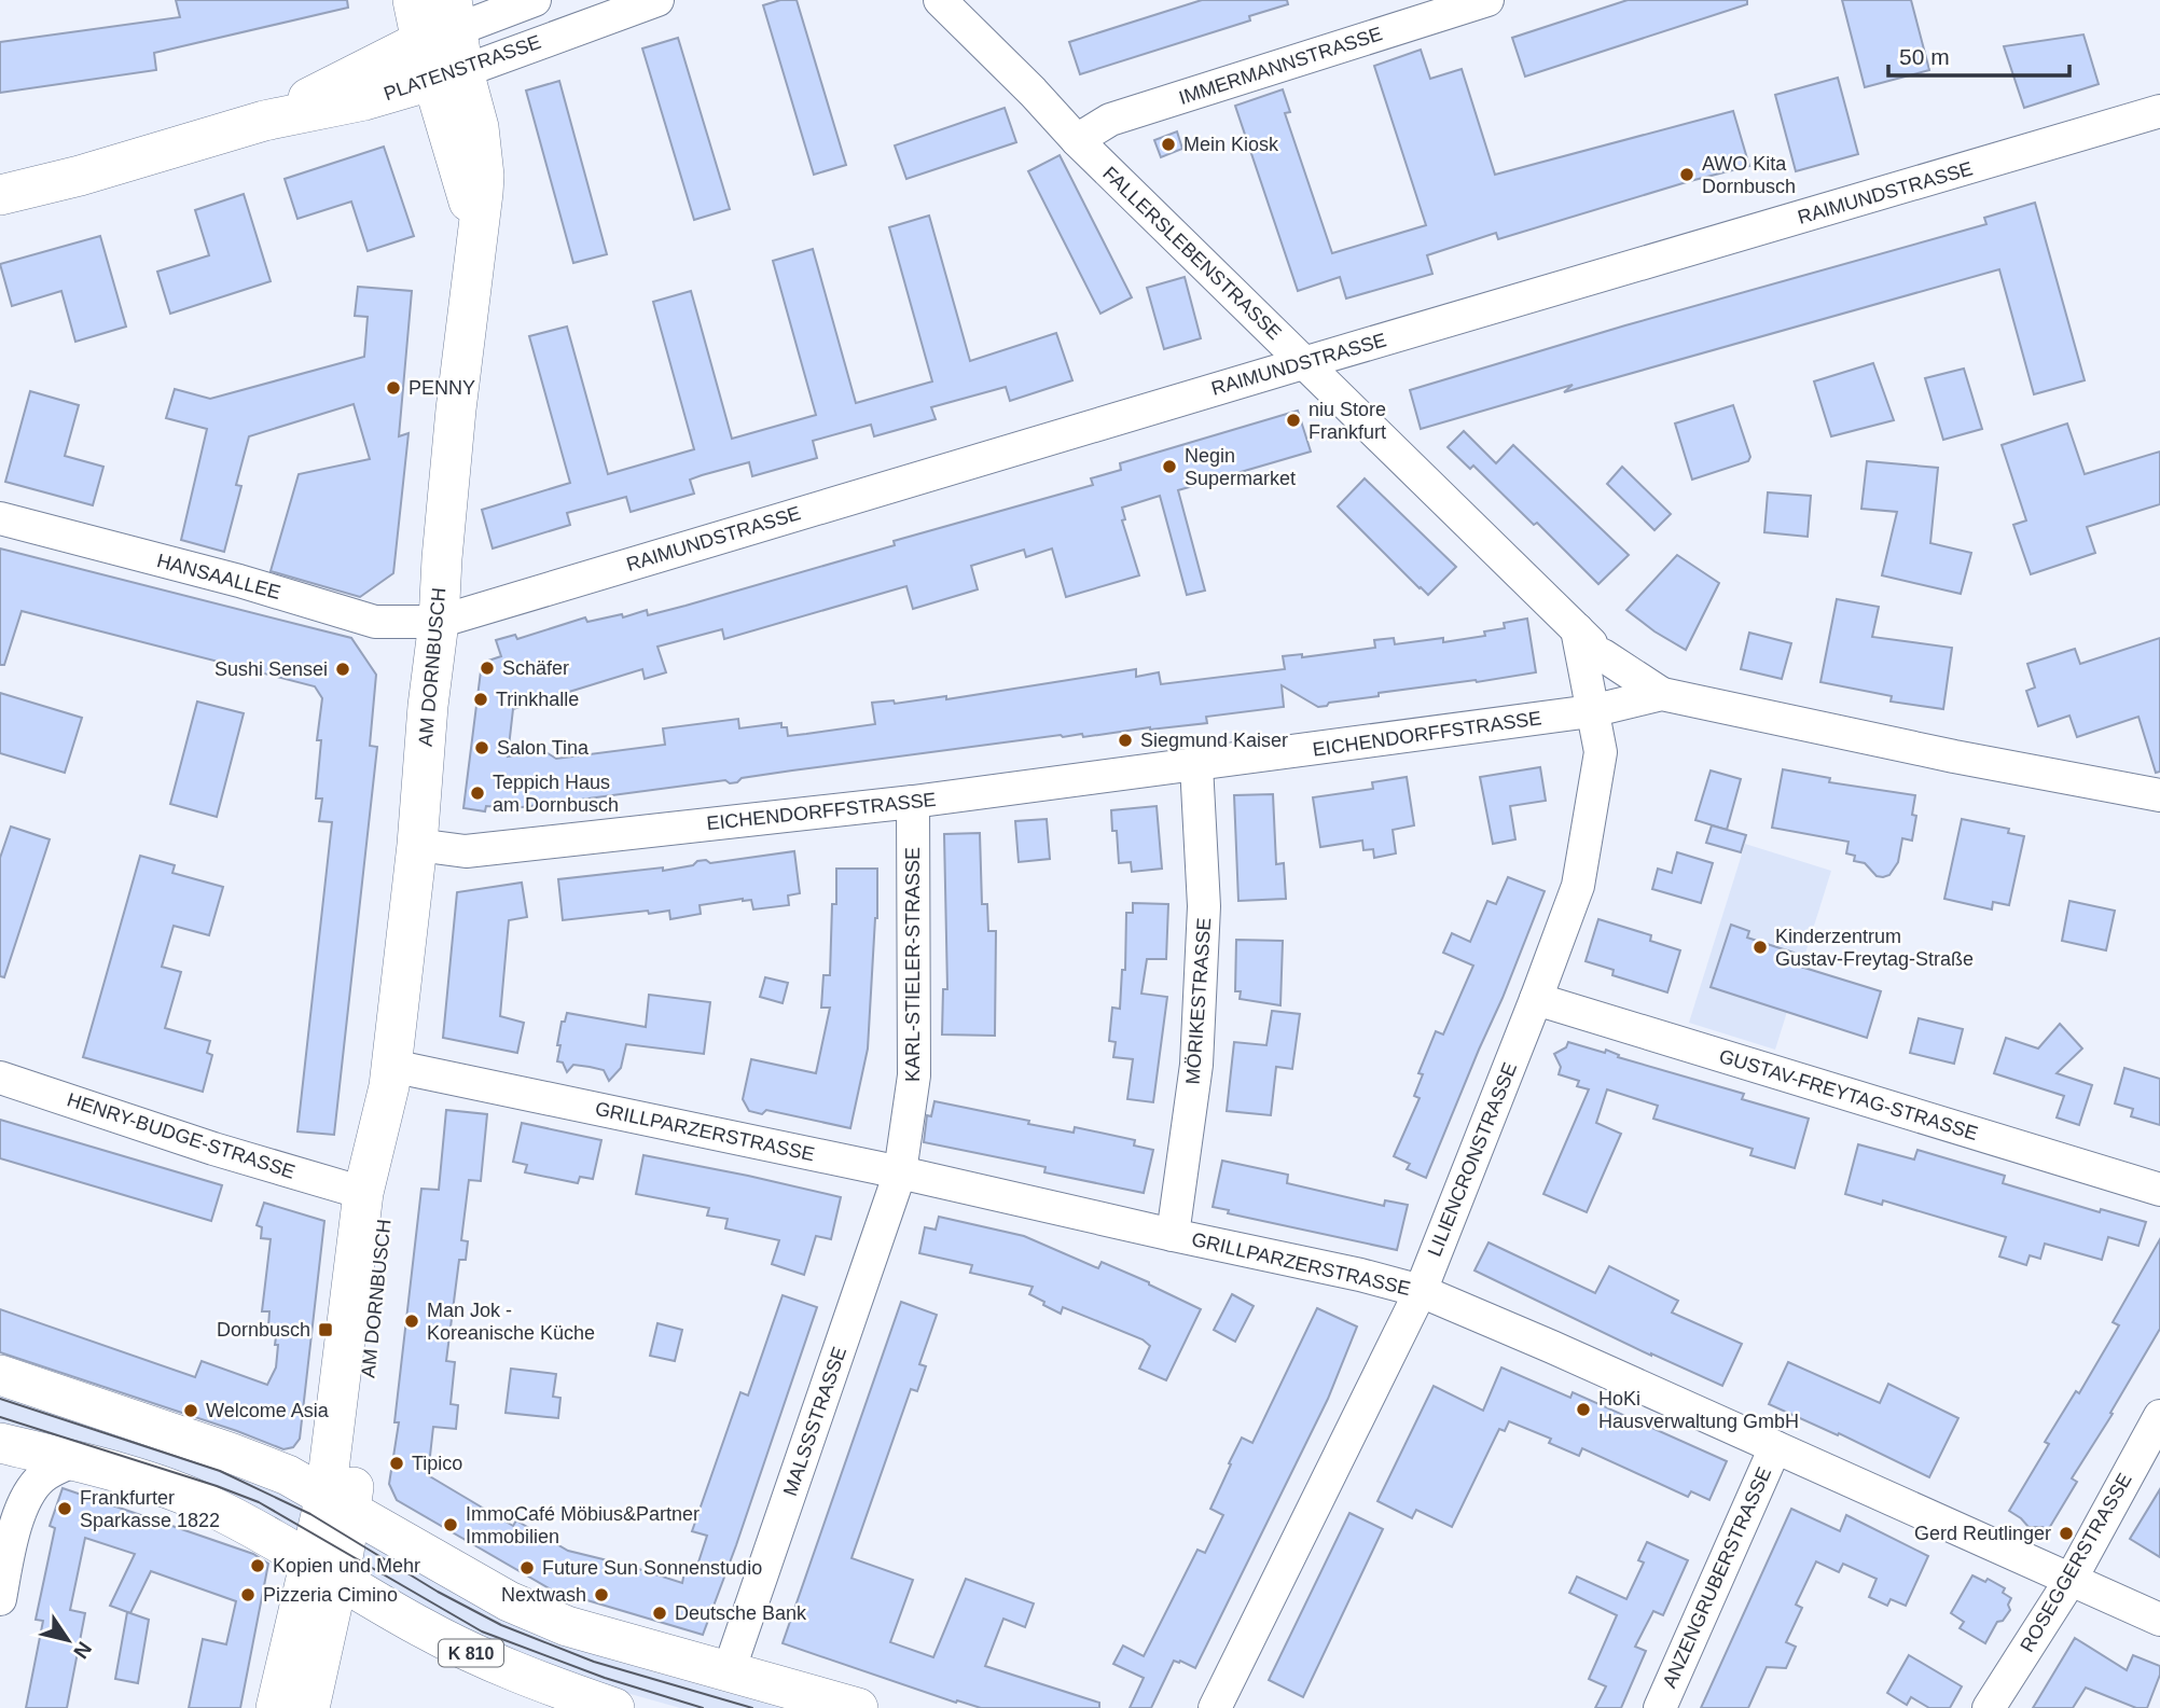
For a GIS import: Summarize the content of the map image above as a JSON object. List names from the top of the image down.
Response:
{
  "streets": {
    "main road": ["PLATENSTRASSE", "AM DORNBUSCH", "K 810"],
    "street": [
      "IMMERMANNSTRASSE",
      "RAIMUNDSTRASSE",
      "FALLERSLEBENSTRASSE",
      "HANSAALLEE",
      "EICHENDORFFSTRASSE",
      "KARL-STIELER-STRASSE",
      "MÖRIKESTRASSE",
      "GUSTAV-FREYTAG-STRASSE",
      "GRILLPARZERSTRASSE",
      "HENRY-BUDGE-STRASSE",
      "LILIENCRONSTRASSE",
      "MALSSSTRASSE",
      "ROSEGGERSTRASSE",
      "ANZENGRUBERSTRASSE"
    ]
  },
  "crossings": [
    ["IMMERMANNSTRASSE", "FALLERSLEBENSTRASSE"],
    ["PLATENSTRASSE", "AM DORNBUSCH"],
    ["RAIMUNDSTRASSE", "FALLERSLEBENSTRASSE"],
    ["RAIMUNDSTRASSE", "HANSAALLEE"],
    ["RAIMUNDSTRASSE", "AM DORNBUSCH"],
    ["FALLERSLEBENSTRASSE", "EICHENDORFFSTRASSE"],
    ["HANSAALLEE", "AM DORNBUSCH"],
    ["AM DORNBUSCH", "EICHENDORFFSTRASSE"],
    ["AM DORNBUSCH", "GRILLPARZERSTRASSE"],
    ["AM DORNBUSCH", "HENRY-BUDGE-STRASSE"],
    ["EICHENDORFFSTRASSE", "KARL-STIELER-STRASSE"],
    ["EICHENDORFFSTRASSE", "MÖRIKESTRASSE"],
    ["EICHENDORFFSTRASSE", "LILIENCRONSTRASSE"],
    ["KARL-STIELER-STRASSE", "GRILLPARZERSTRASSE"],
    ["KARL-STIELER-STRASSE", "MALSSSTRASSE"],
    ["MÖRIKESTRASSE", "GRILLPARZERSTRASSE"],
    ["GUSTAV-FREYTAG-STRASSE", "LILIENCRONSTRASSE"],
    ["GRILLPARZERSTRASSE", "LILIENCRONSTRASSE"],
    ["GRILLPARZERSTRASSE", "MALSSSTRASSE"],
    ["GRILLPARZERSTRASSE", "ROSEGGERSTRASSE"],
    ["GRILLPARZERSTRASSE", "ANZENGRUBERSTRASSE"]
  ],
  "places": {
    "other": [
      "Mein Kiosk",
      "AWO Kita Dornbusch",
      "PENNY",
      "niu Store Frankfurt",
      "Negin Supermarket",
      "Schäfer",
      "Sushi Sensei",
      "Trinkhalle",
      "Siegmund Kaiser",
      "Salon Tina",
      "Teppich Haus am Dornbusch",
      "Kinderzentrum Gustav-Freytag-Straße",
      "Man Jok - Koreanische Küche",
      "HoKi Hausverwaltung GmbH",
      "Welcome Asia",
      "Tipico",
      "Frankfurter Sparkasse 1822",
      "ImmoCafé Möbius&Partner Immobilien",
      "Gerd Reutlinger",
      "Kopien und Mehr",
      "Future Sun Sonnenstudio",
      "Pizzeria Cimino",
      "Nextwash",
      "Deutsche Bank"
    ],
    "transit": ["Dornbusch"]
  },
  "scale_bar": "50 m",
  "north": "bottom right"
}
